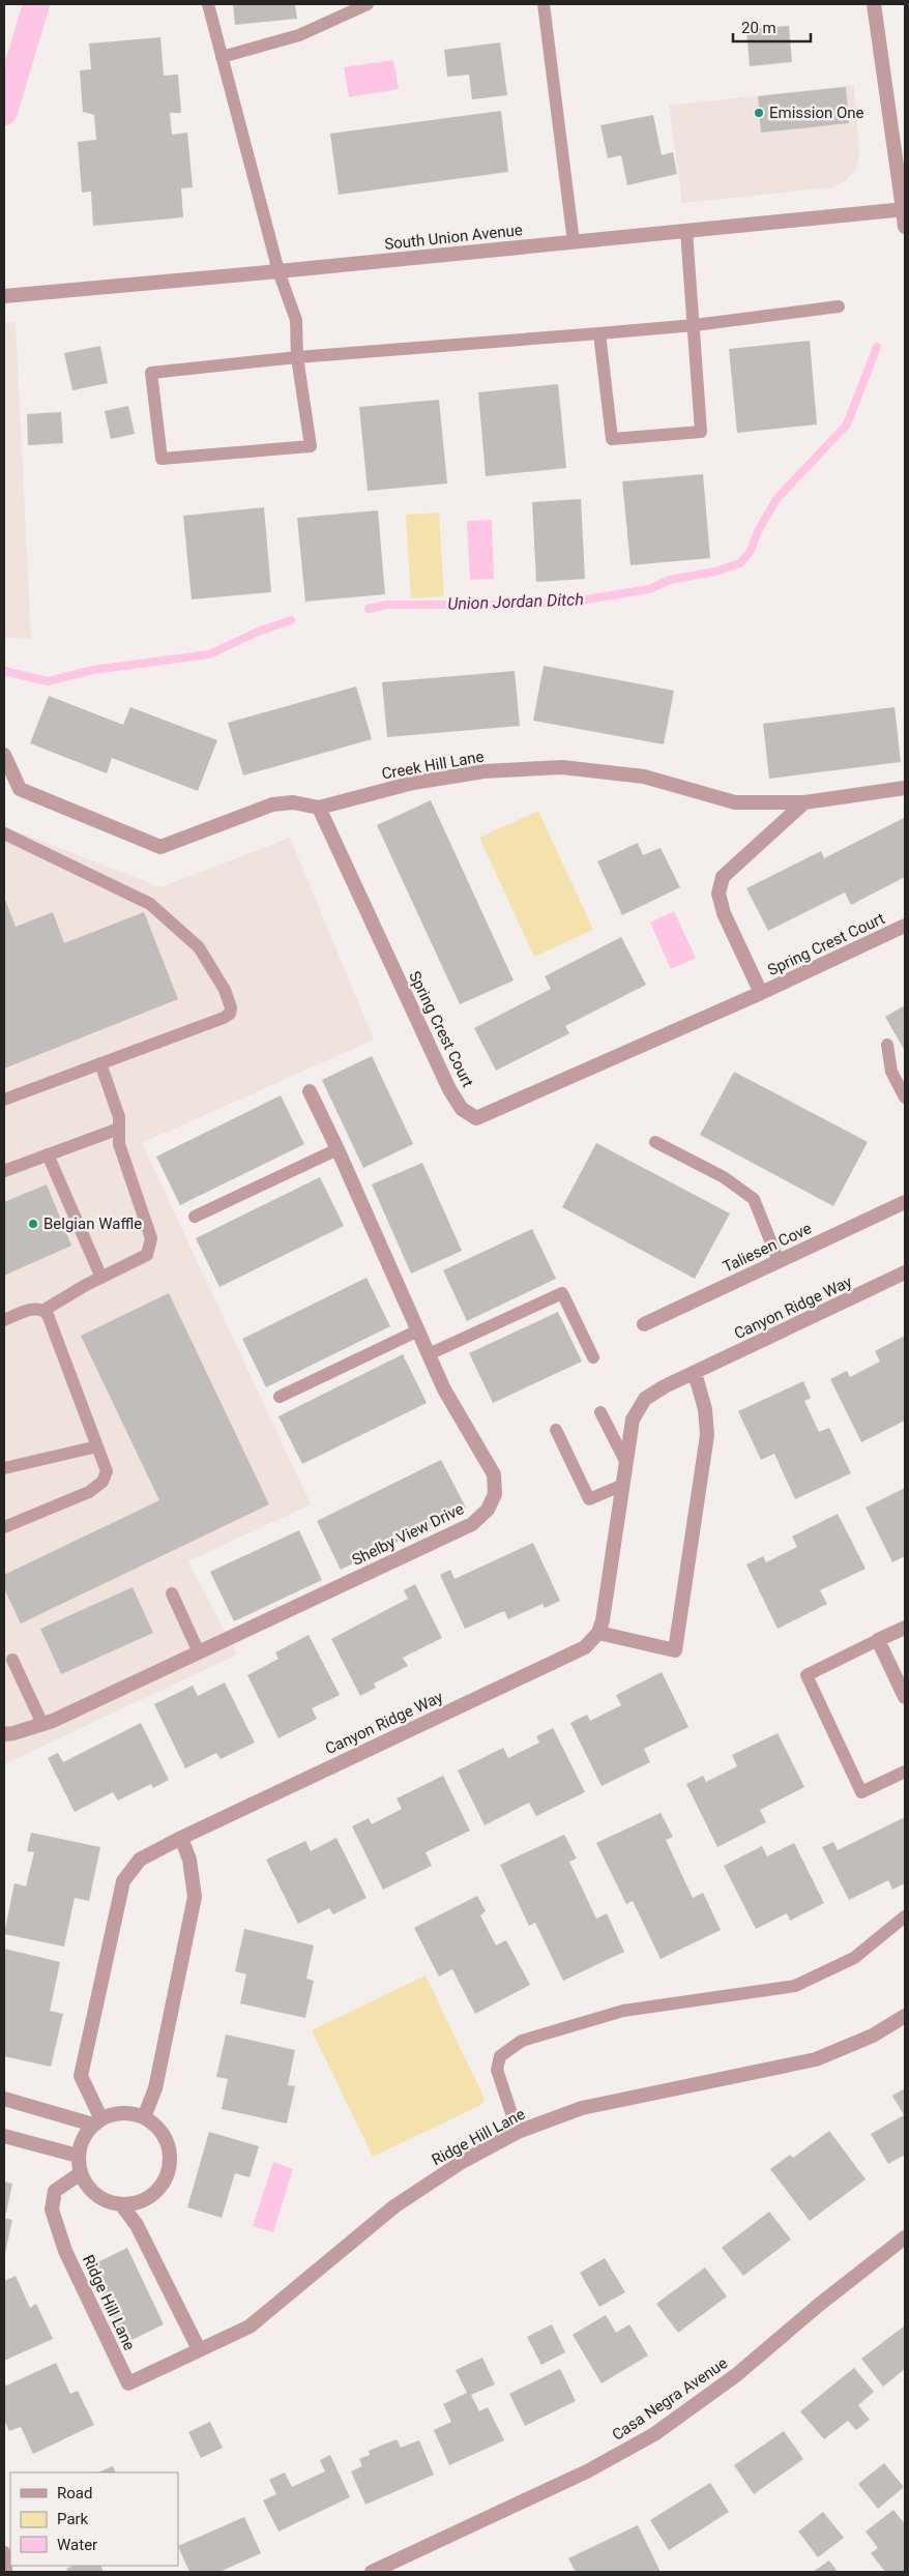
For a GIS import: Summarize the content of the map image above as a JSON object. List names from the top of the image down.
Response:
{
  "streets": {
    "street": [
      "South Union Avenue",
      "Creek Hill Lane",
      "Spring Crest Court",
      "Taliesen Cove",
      "Canyon Ridge Way",
      "Shelby View Drive",
      "Ridge Hill Lane",
      "Casa Negra Avenue"
    ]
  },
  "crossings": [
    ["Creek Hill Lane", "Spring Crest Court"],
    ["Canyon Ridge Way", "Ridge Hill Lane"]
  ],
  "water": ["Union Jordan Ditch"],
  "places": ["Emission One", "Belgian Waffle"],
  "legend": ["Road", "Park", "Water"],
  "scale_bar": "20 m"
}
